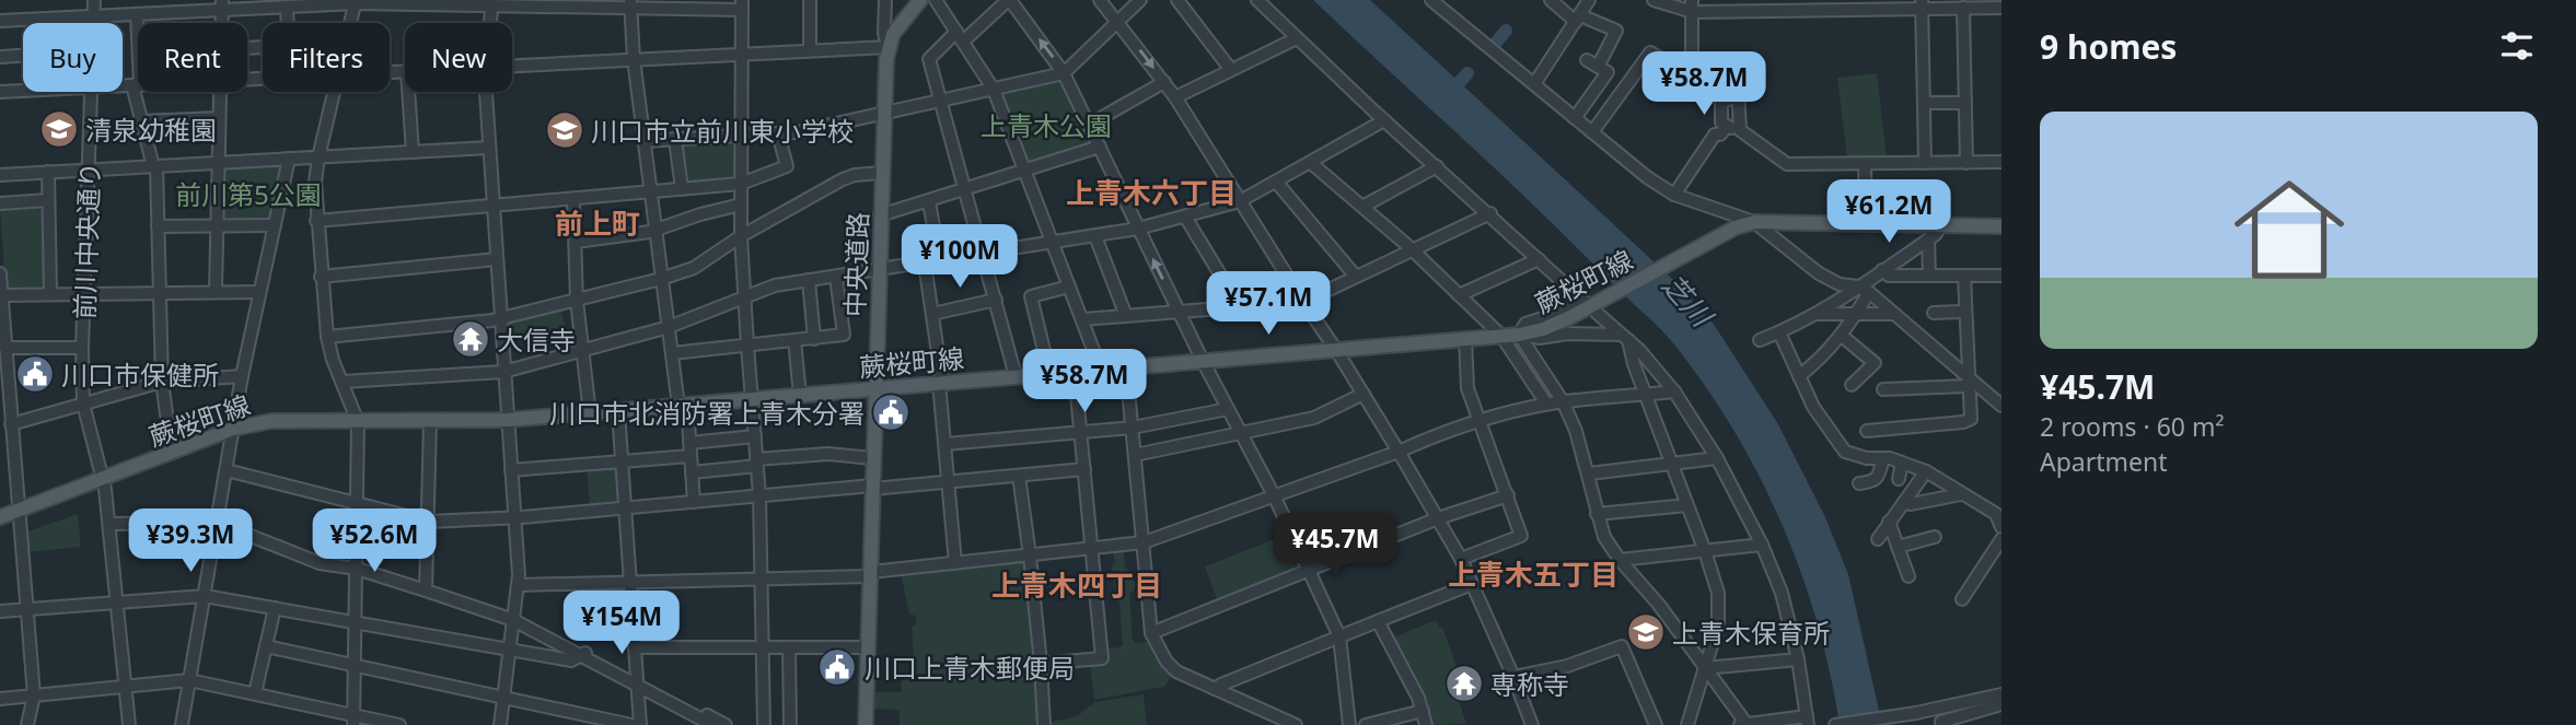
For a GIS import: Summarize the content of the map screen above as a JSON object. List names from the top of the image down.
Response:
{
  "streets": {
    "main road": ["中央道路", "蕨桜町線"],
    "street": ["前川中央通り"]
  },
  "crossings": [
    ["前川中央通り", "蕨桜町線"],
    ["中央道路", "蕨桜町線"]
  ],
  "districts": [
    "上青木六丁目",
    "前上町",
    "上青木五丁目",
    "上青木四丁目"
  ],
  "water": ["芝川"],
  "parks": ["上青木公園", "前川第5公園"],
  "places": {
    "school or university": ["清泉幼稚園", "川口市立前川東小学校", "上青木保育所"],
    "temple": ["大信寺", "専称寺"],
    "public building": ["川口市保健所", "川口市北消防署上青木分署", "川口上青木郵便局"]
  },
  "page": {
    "heading": "9 homes",
    "chip": [
      "Buy",
      "Rent",
      "Filters",
      "New"
    ],
    "price": [
      "¥58.7M",
      "¥61.2M",
      "¥100M",
      "¥57.1M",
      "¥58.7M",
      "¥39.3M",
      "¥52.6M",
      "¥45.7M",
      "¥154M"
    ],
    "list": [
      {
        "name": "¥45.7M",
        "note": "2 rooms · 60 m² · Apartment"
      }
    ]
  }
}
